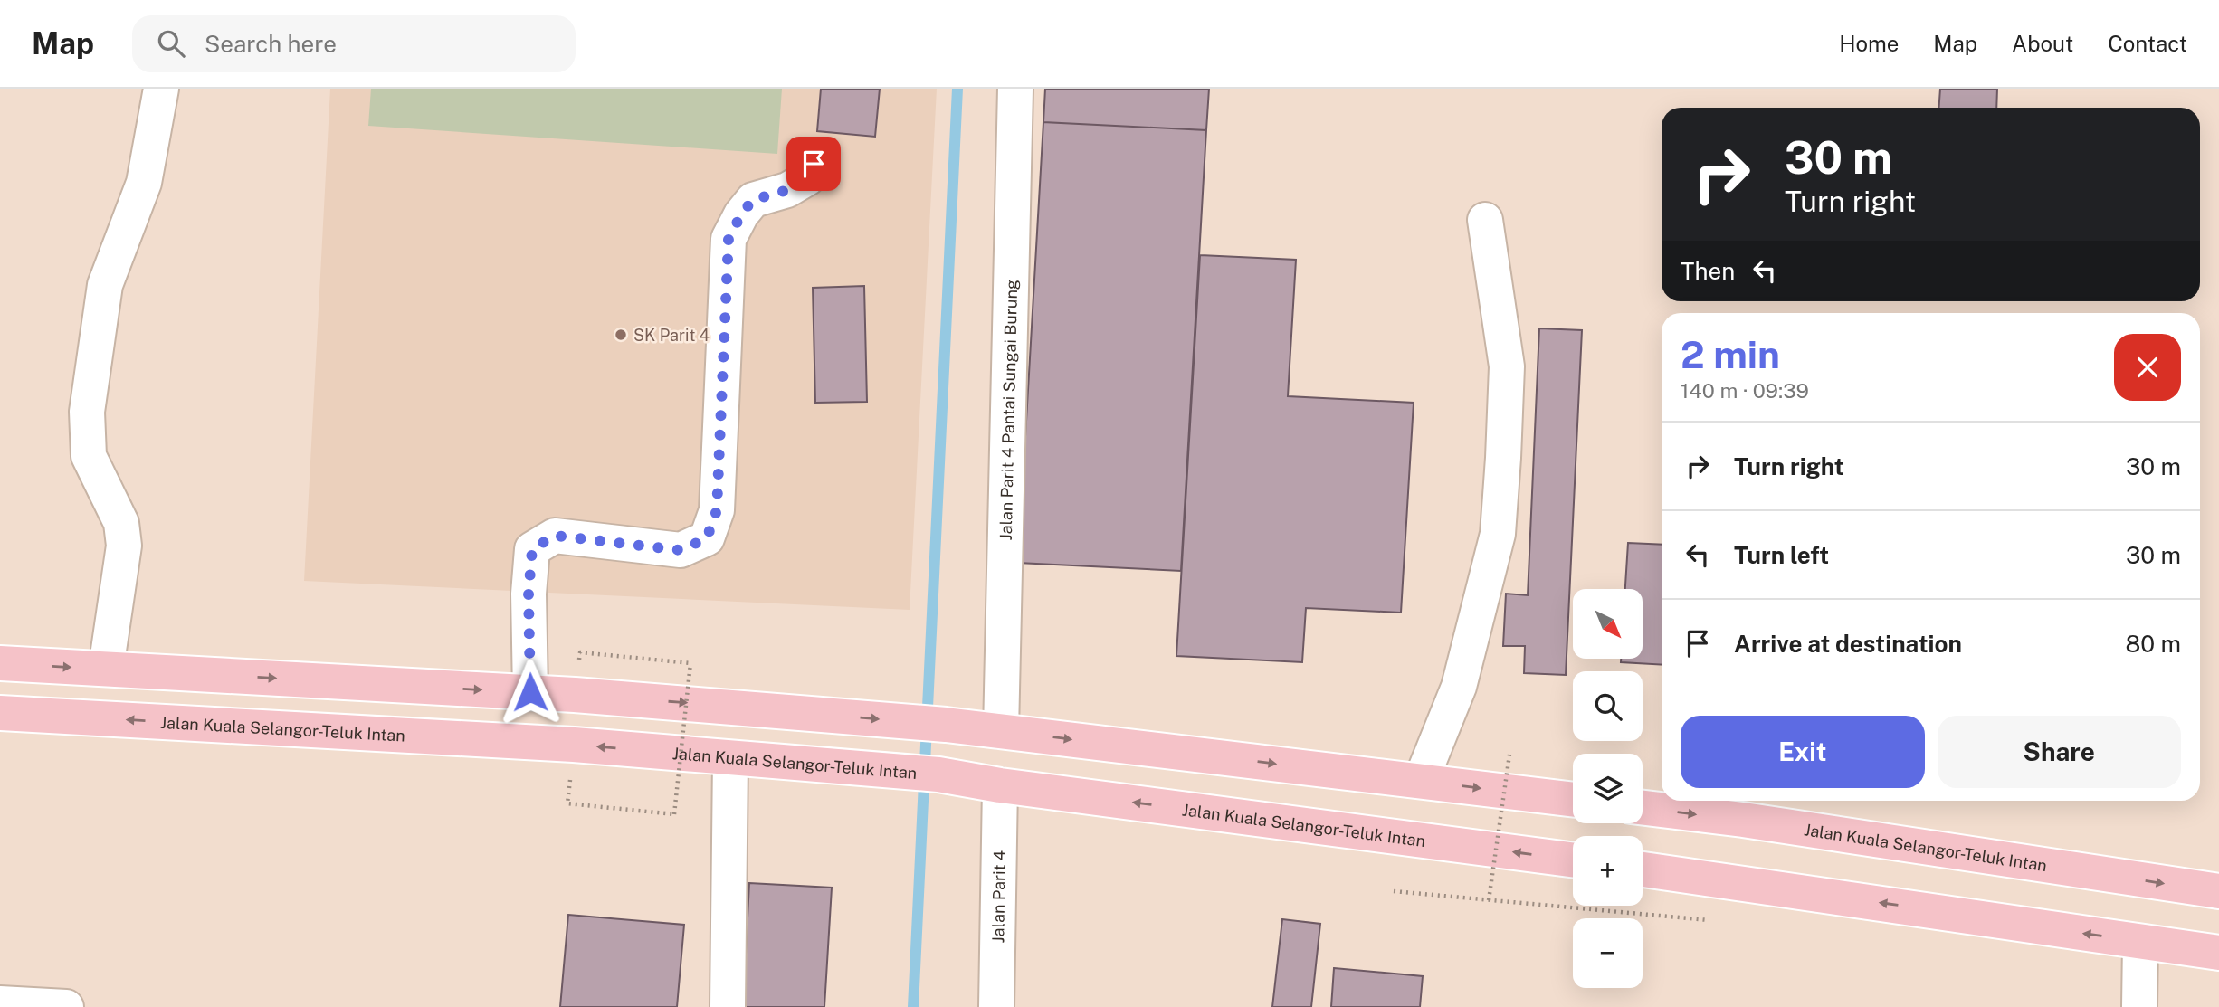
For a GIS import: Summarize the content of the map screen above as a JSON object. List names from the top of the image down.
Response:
{
  "streets": {
    "highway": ["Jalan Kuala Selangor-Teluk Intan"],
    "street": ["Jalan Parit 4 Pantai Sungai Burung", "Jalan Parit 4"]
  },
  "crossings": [
    ["Jalan Kuala Selangor-Teluk Intan", "Jalan Parit 4"]
  ],
  "places": ["SK Parit 4"],
  "north": "bottom right",
  "page": {
    "header": "Map",
    "search": "Search here",
    "nav": [
      "Home",
      "Map",
      "About",
      "Contact"
    ],
    "turn": ["30 m", "Turn right"],
    "then": "Then",
    "heading": ["2 min", "140 m · 09:39"],
    "list": [
      {
        "name": "Turn right",
        "value": "30 m"
      },
      {
        "name": "Turn left",
        "value": "30 m"
      },
      {
        "name": "Arrive at destination",
        "value": "80 m"
      }
    ],
    "map_buttons": ["+", "−"],
    "buttons": ["Exit", "Share"]
  }
}
